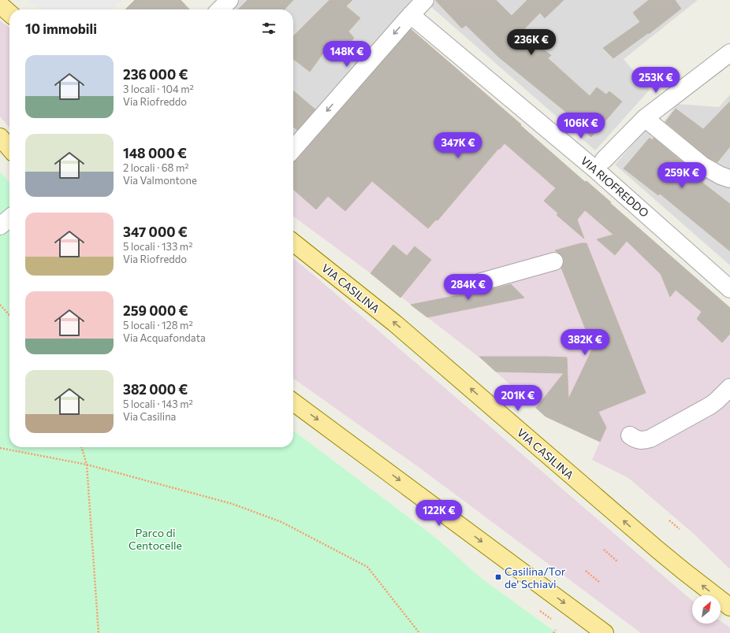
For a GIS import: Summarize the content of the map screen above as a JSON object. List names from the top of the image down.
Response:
{
  "streets": {
    "main road": ["VIA CASILINA"],
    "street": ["VIA RIOFREDDO"]
  },
  "parks": ["Parco di Centocelle"],
  "places": {
    "transit": ["Casilina/Tor de' Schiavi"]
  },
  "north": "top right",
  "page": {
    "heading": "10 immobili",
    "price": [
      "236K €",
      "148K €",
      "253K €",
      "106K €",
      "347K €",
      "259K €",
      "284K €",
      "382K €",
      "201K €",
      "122K €"
    ],
    "list": [
      {
        "name": "236 000 €",
        "note": "3 locali · 104 m² · Via Riofreddo"
      },
      {
        "name": "148 000 €",
        "note": "2 locali · 68 m² · Via Valmontone"
      },
      {
        "name": "347 000 €",
        "note": "5 locali · 133 m² · Via Riofreddo"
      },
      {
        "name": "259 000 €",
        "note": "5 locali · 128 m² · Via Acquafondata"
      },
      {
        "name": "382 000 €",
        "note": "5 locali · 143 m² · Via Casilina"
      }
    ]
  }
}
